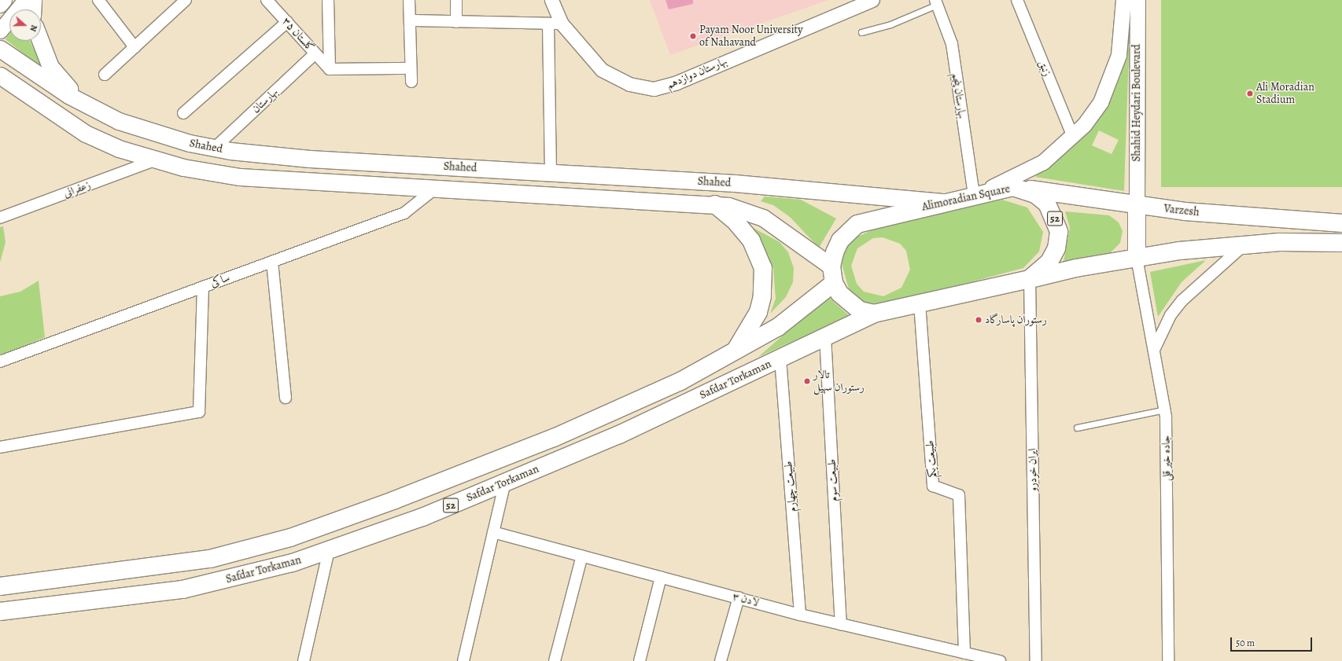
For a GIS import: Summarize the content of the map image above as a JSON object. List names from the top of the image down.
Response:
{
  "streets": {
    "highway": [
      "Alimoradian Square",
      "Varzesh",
      "52",
      "Safdar Torkaman"
    ],
    "main road": ["Shahid Heydari Boulevard", "Shahed"],
    "street": [
      "گلستان ۳۵",
      "زنبق",
      "بهارستان دوازدهم",
      "بهارستان پنجم",
      "بهارستان",
      "زعفرانی",
      "ساکی",
      "جاده خیر قلی",
      "طبیعت یکم",
      "ایران خودرو",
      "طبیعت سوم",
      "طبیعت چهارم",
      "لادن ۳"
    ]
  },
  "crossings": [
    ["گلستان ۳۵", "بهارستان"],
    ["زنبق", "Shahid Heydari Boulevard"],
    ["بهارستان پنجم", "Shahid Heydari Boulevard"],
    ["بهارستان پنجم", "Alimoradian Square"],
    ["بهارستان", "Shahed"],
    ["Shahid Heydari Boulevard", "Alimoradian Square"],
    ["Shahid Heydari Boulevard", "Varzesh"],
    ["Shahed", "زعفرانی"],
    ["Shahed", "Alimoradian Square"],
    ["Shahed", "ساکی"],
    ["Alimoradian Square", "Varzesh"],
    ["Alimoradian Square", "52"],
    ["Alimoradian Square", "Safdar Torkaman"],
    ["Alimoradian Square", "طبیعت یکم"],
    ["Alimoradian Square", "ایران خودرو"],
    ["52", "جاده خیر قلی"],
    ["52", "ایران خودرو"],
    ["Safdar Torkaman", "طبیعت سوم"],
    ["Safdar Torkaman", "طبیعت چهارم"],
    ["طبیعت یکم", "لادن ۳"],
    ["طبیعت سوم", "لادن ۳"],
    ["طبیعت چهارم", "لادن ۳"]
  ],
  "places": [
    "Payam Noor University of Nahavand",
    "Ali Moradian Stadium",
    "رستوران پاسارگاد",
    "تالار رستوران سهیل"
  ],
  "scale_bar": "50 m",
  "north": "right"
}
